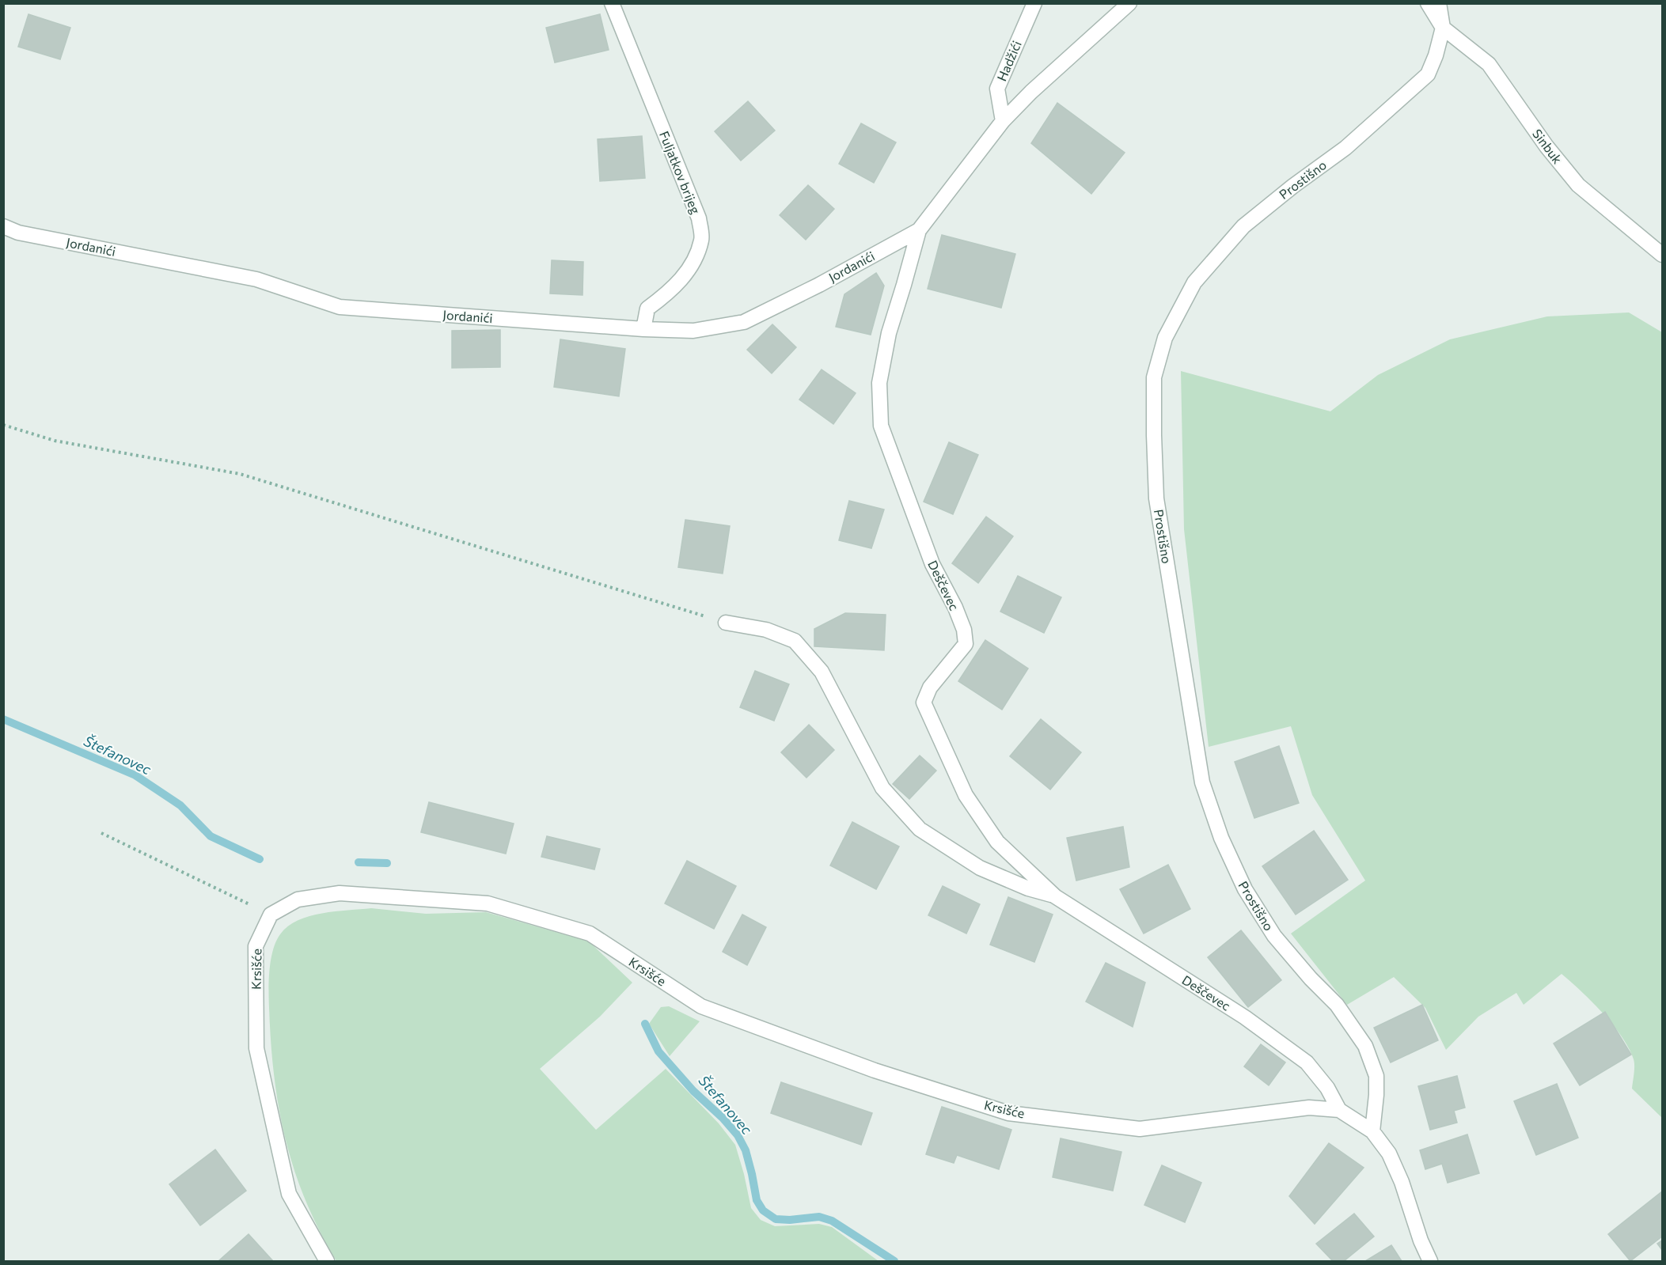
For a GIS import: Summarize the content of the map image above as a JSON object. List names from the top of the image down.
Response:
{
  "streets": {
    "street": [
      "Hadžići",
      "Sinbuk",
      "Fuljatkov brijeg",
      "Prostišno",
      "Jordanići",
      "Deščevec",
      "Krsišće"
    ]
  },
  "crossings": [
    ["Sinbuk", "Prostišno"],
    ["Fuljatkov brijeg", "Jordanići"],
    ["Prostišno", "Krsišće"],
    ["Jordanići", "Deščevec"],
    ["Deščevec", "Krsišće"]
  ],
  "water": ["Štefanovec"]
}
